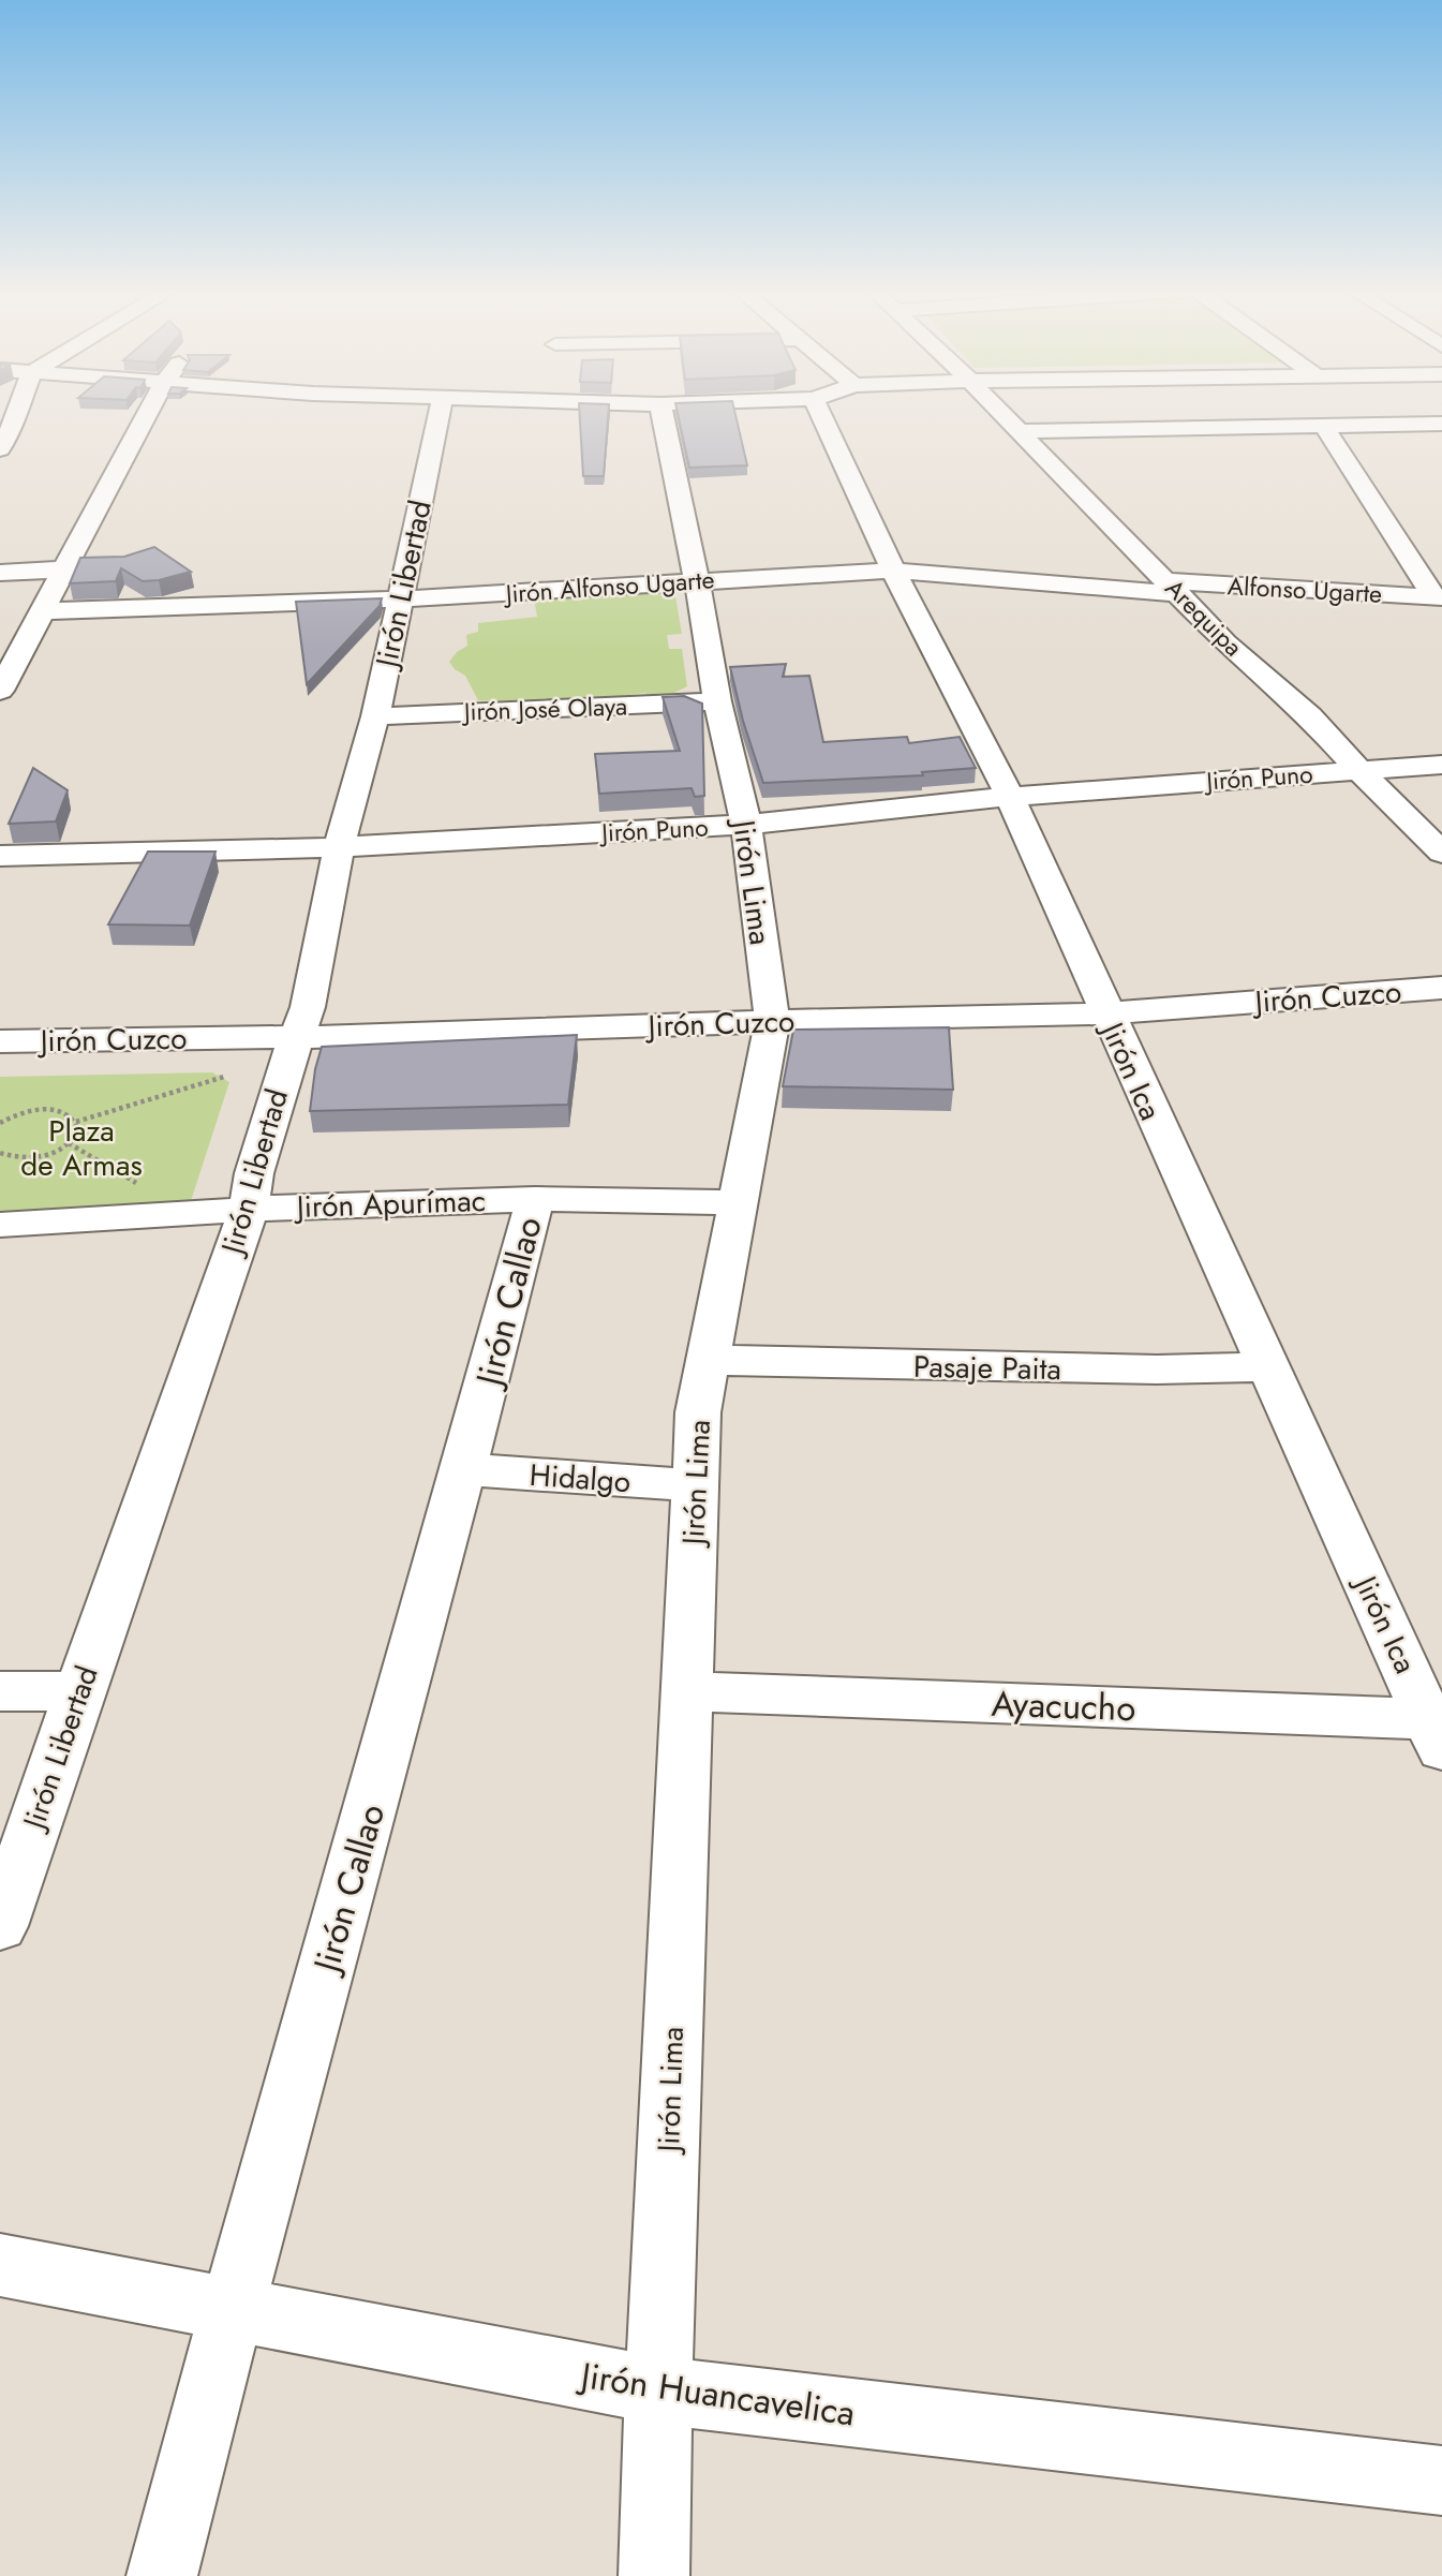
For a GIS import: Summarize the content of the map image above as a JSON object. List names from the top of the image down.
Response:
{
  "streets": {
    "street": [
      "Jirón Libertad",
      "Jirón Alfonso Ugarte",
      "Alfonso Ugarte",
      "Arequipa",
      "Jirón José Olaya",
      "Jirón Puno",
      "Jirón Lima",
      "Jirón Cuzco",
      "Jirón Ica",
      "Jirón Apurímac",
      "Jirón Callao",
      "Pasaje Paita",
      "Hidalgo",
      "Ayacucho",
      "Jirón Huancavelica"
    ]
  },
  "crossings": [
    ["Jirón Libertad", "Jirón Alfonso Ugarte"],
    ["Jirón Libertad", "Jirón José Olaya"],
    ["Jirón Libertad", "Jirón Puno"],
    ["Jirón Libertad", "Jirón Cuzco"],
    ["Jirón Libertad", "Jirón Apurímac"],
    ["Jirón Alfonso Ugarte", "Alfonso Ugarte"],
    ["Jirón Alfonso Ugarte", "Arequipa"],
    ["Jirón Alfonso Ugarte", "Jirón Lima"],
    ["Jirón Alfonso Ugarte", "Jirón Ica"],
    ["Alfonso Ugarte", "Arequipa"],
    ["Arequipa", "Jirón Puno"],
    ["Jirón José Olaya", "Jirón Lima"],
    ["Jirón Puno", "Jirón Lima"],
    ["Jirón Puno", "Jirón Ica"],
    ["Jirón Lima", "Jirón Cuzco"],
    ["Jirón Lima", "Jirón Apurímac"],
    ["Jirón Lima", "Pasaje Paita"],
    ["Jirón Lima", "Hidalgo"],
    ["Jirón Lima", "Ayacucho"],
    ["Jirón Lima", "Jirón Huancavelica"],
    ["Jirón Cuzco", "Jirón Ica"],
    ["Jirón Ica", "Pasaje Paita"],
    ["Jirón Ica", "Ayacucho"],
    ["Jirón Apurímac", "Jirón Callao"],
    ["Jirón Callao", "Hidalgo"],
    ["Jirón Callao", "Jirón Huancavelica"]
  ],
  "parks": ["Plaza de Armas"]
}
